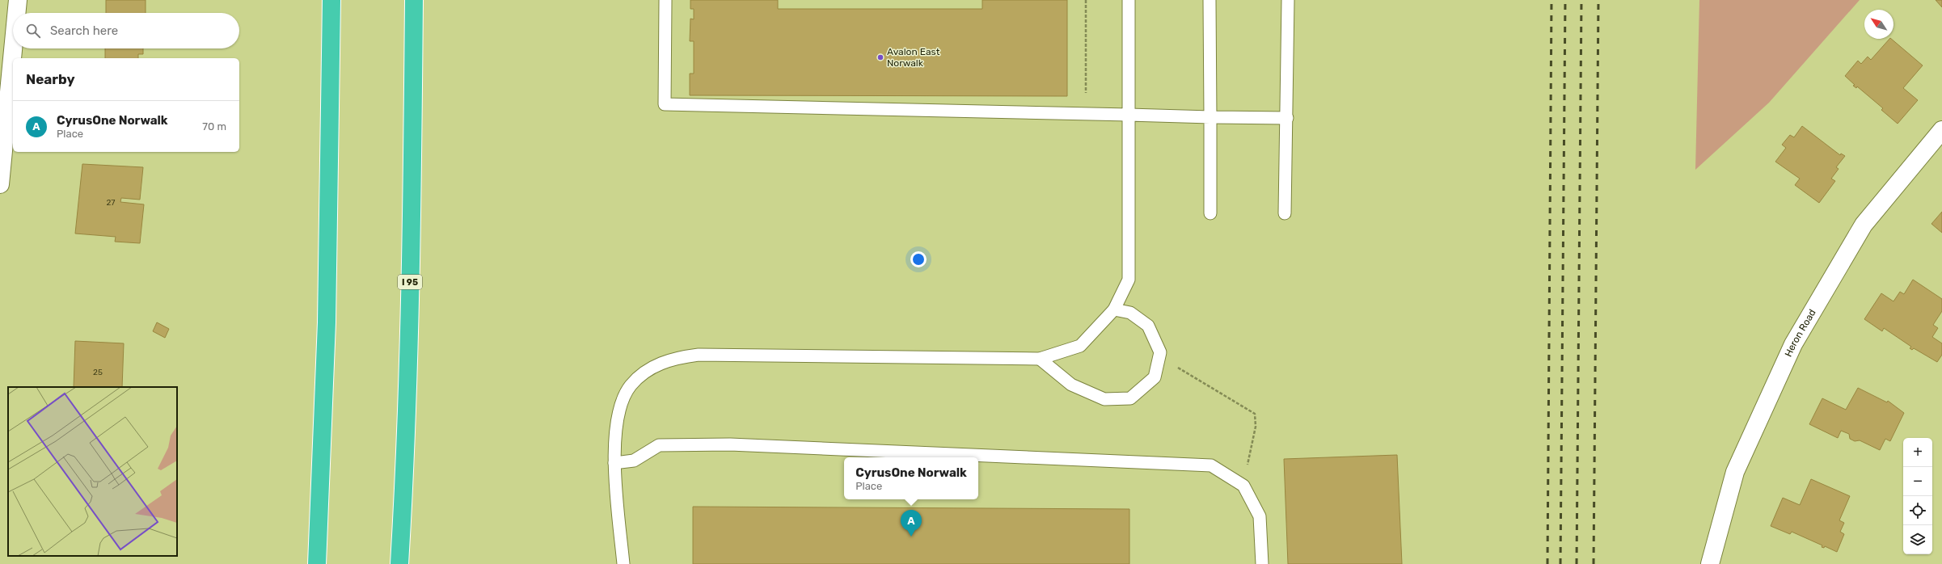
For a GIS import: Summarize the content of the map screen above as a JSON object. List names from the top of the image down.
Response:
{
  "streets": {
    "highway": ["I 95"],
    "street": ["Heron Road"]
  },
  "places": ["Avalon East Norwalk"],
  "house_numbers": ["27", "25"],
  "north": "top left",
  "page": {
    "search": "Search here",
    "heading": "Nearby",
    "list": [
      {
        "mark": "A",
        "name": "CyrusOne Norwalk",
        "note": "Place",
        "value": "70 m"
      }
    ],
    "map_buttons": ["+", "−"],
    "popup": ["CyrusOne Norwalk", "Place"],
    "pins": "A"
  }
}
